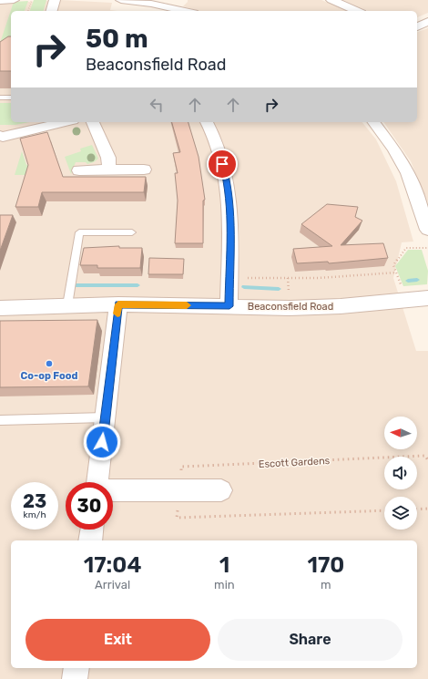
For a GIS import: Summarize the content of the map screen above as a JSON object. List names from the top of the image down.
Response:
{
  "streets": {
    "street": ["Beaconsfield Road"],
    "path": ["Escott Gardens"]
  },
  "places": ["Co-op Food"],
  "north": "left",
  "page": {
    "turn": ["50 m", "Beaconsfield Road"],
    "speed": "23 km/h",
    "limit": "30",
    "eta": [
      "17:04",
      "Arrival",
      "1",
      "min",
      "170",
      "m"
    ],
    "buttons": ["Exit", "Share"]
  }
}
